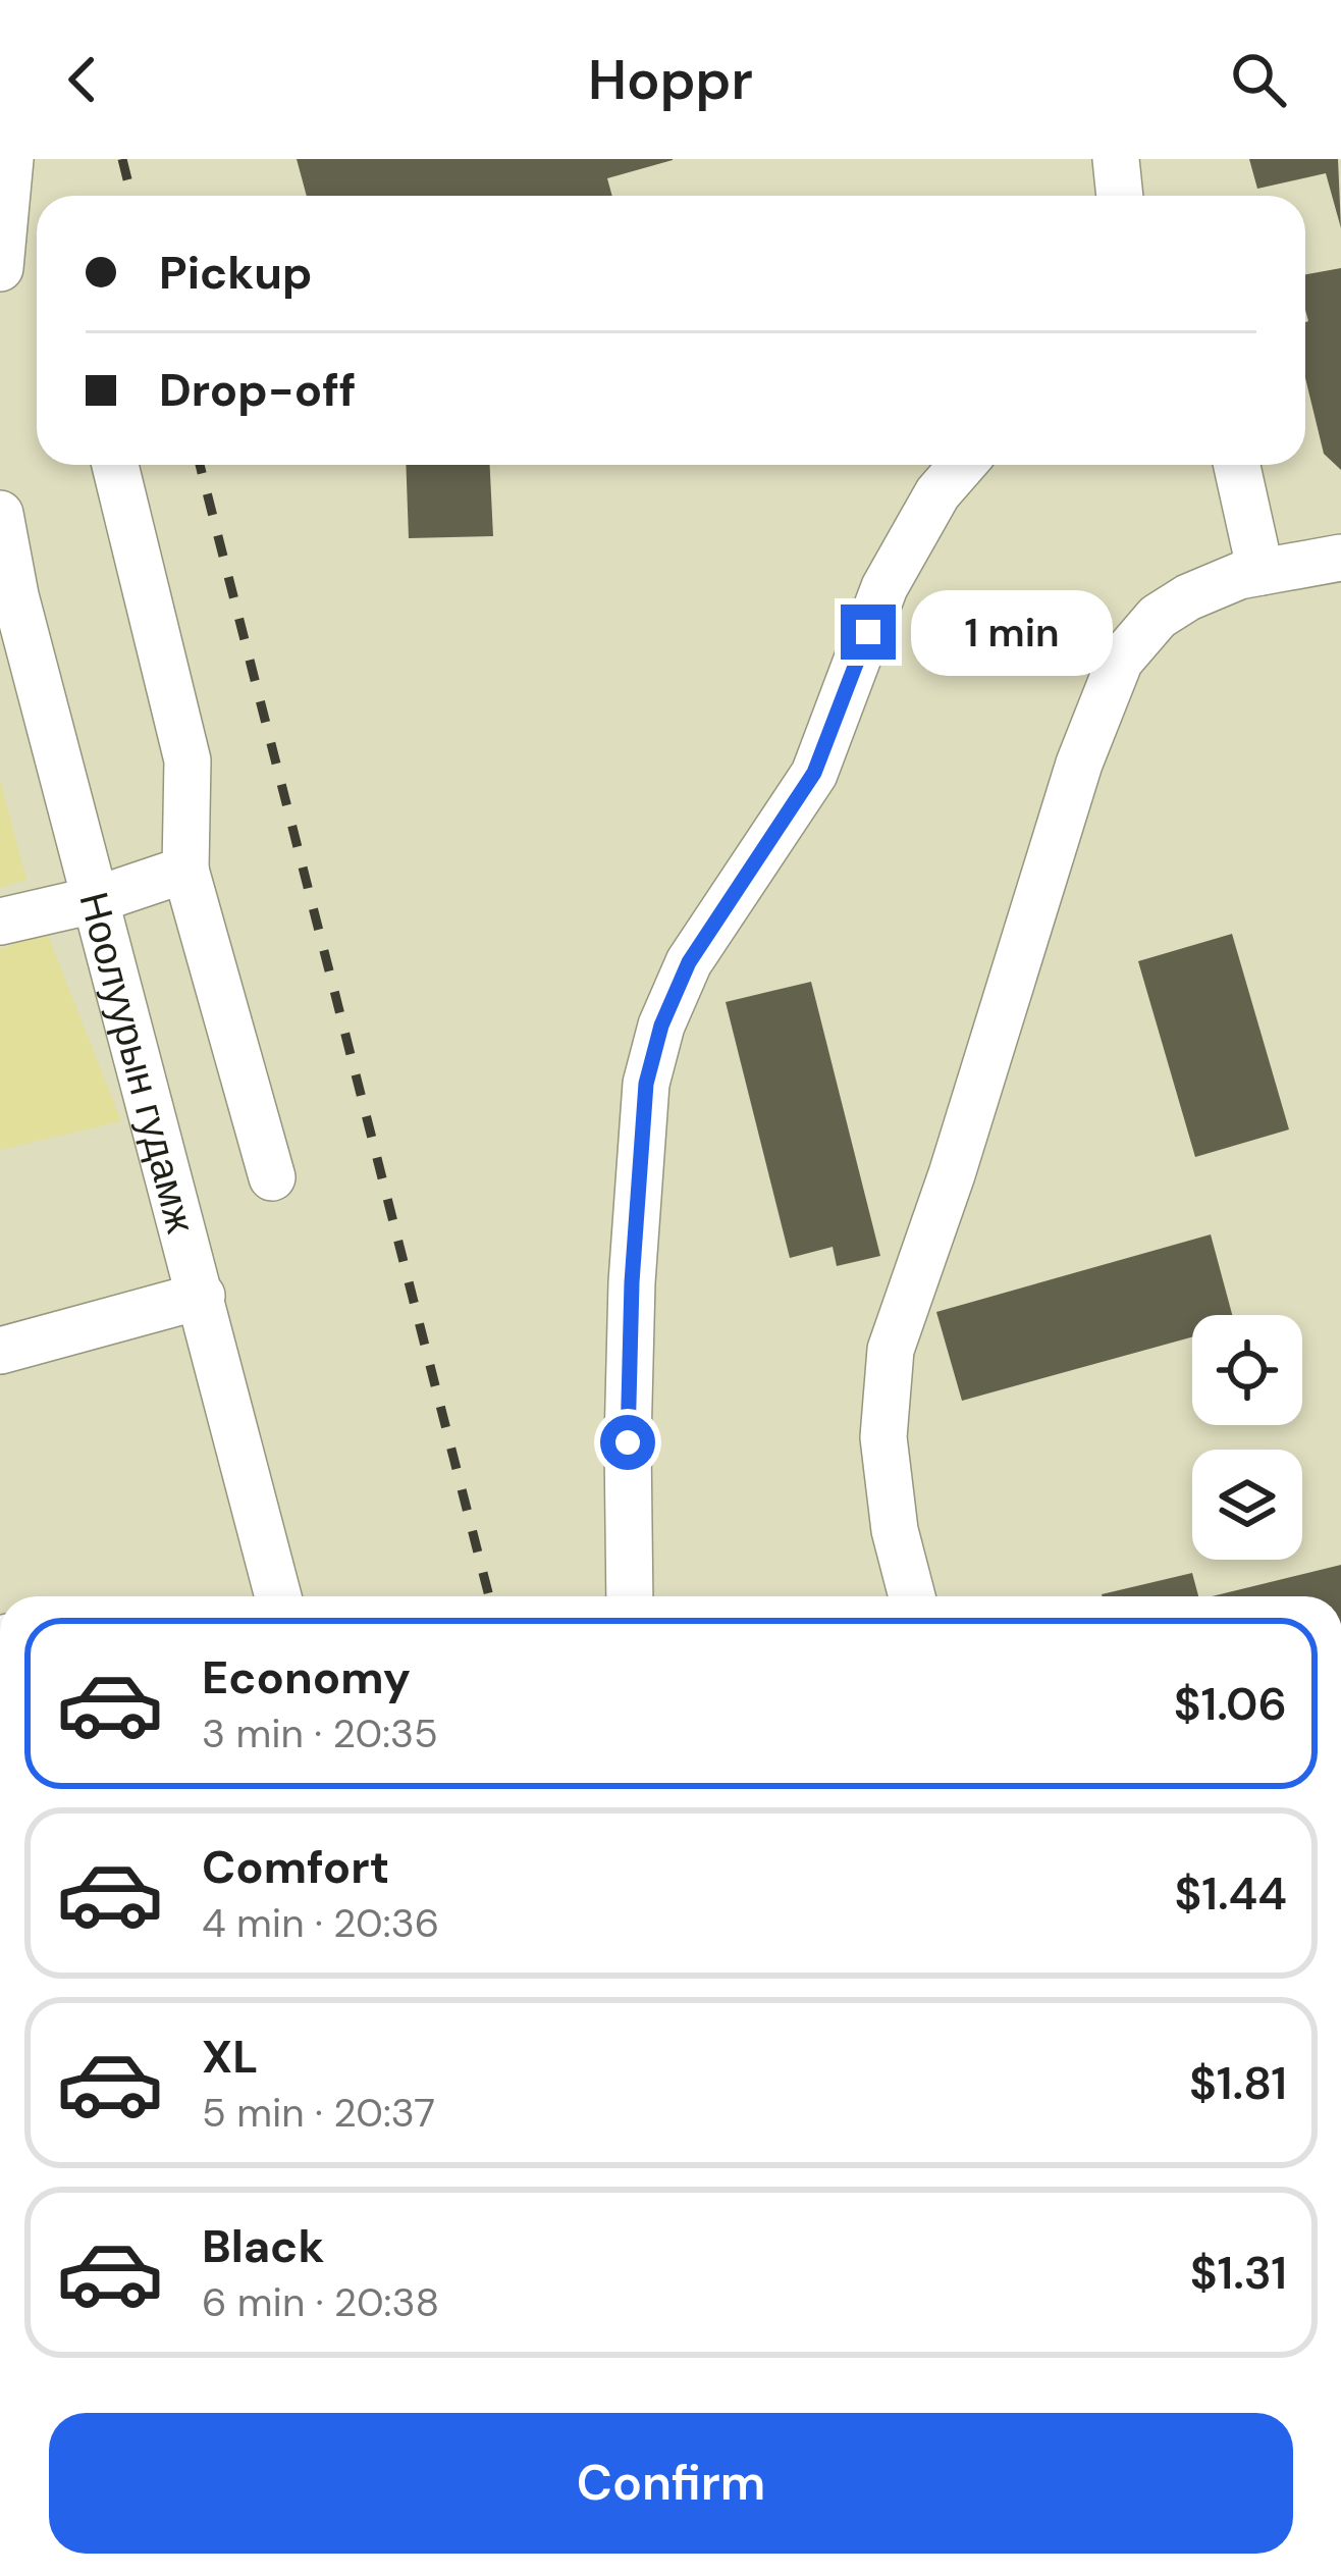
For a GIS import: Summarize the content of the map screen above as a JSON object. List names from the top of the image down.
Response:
{
  "streets": {
    "street": ["Ноолуурын гудамж"]
  },
  "page": {
    "header": "Hoppr",
    "banner": ["Pickup", "Drop-off"],
    "bubble": "1 min",
    "list": [
      {
        "name": "Economy",
        "note": "3 min · 20:35",
        "value": "$1.06"
      },
      {
        "name": "Comfort",
        "note": "4 min · 20:36",
        "value": "$1.44"
      },
      {
        "name": "XL",
        "note": "5 min · 20:37",
        "value": "$1.81"
      },
      {
        "name": "Black",
        "note": "6 min · 20:38",
        "value": "$1.31"
      }
    ],
    "buttons": "Confirm"
  }
}
